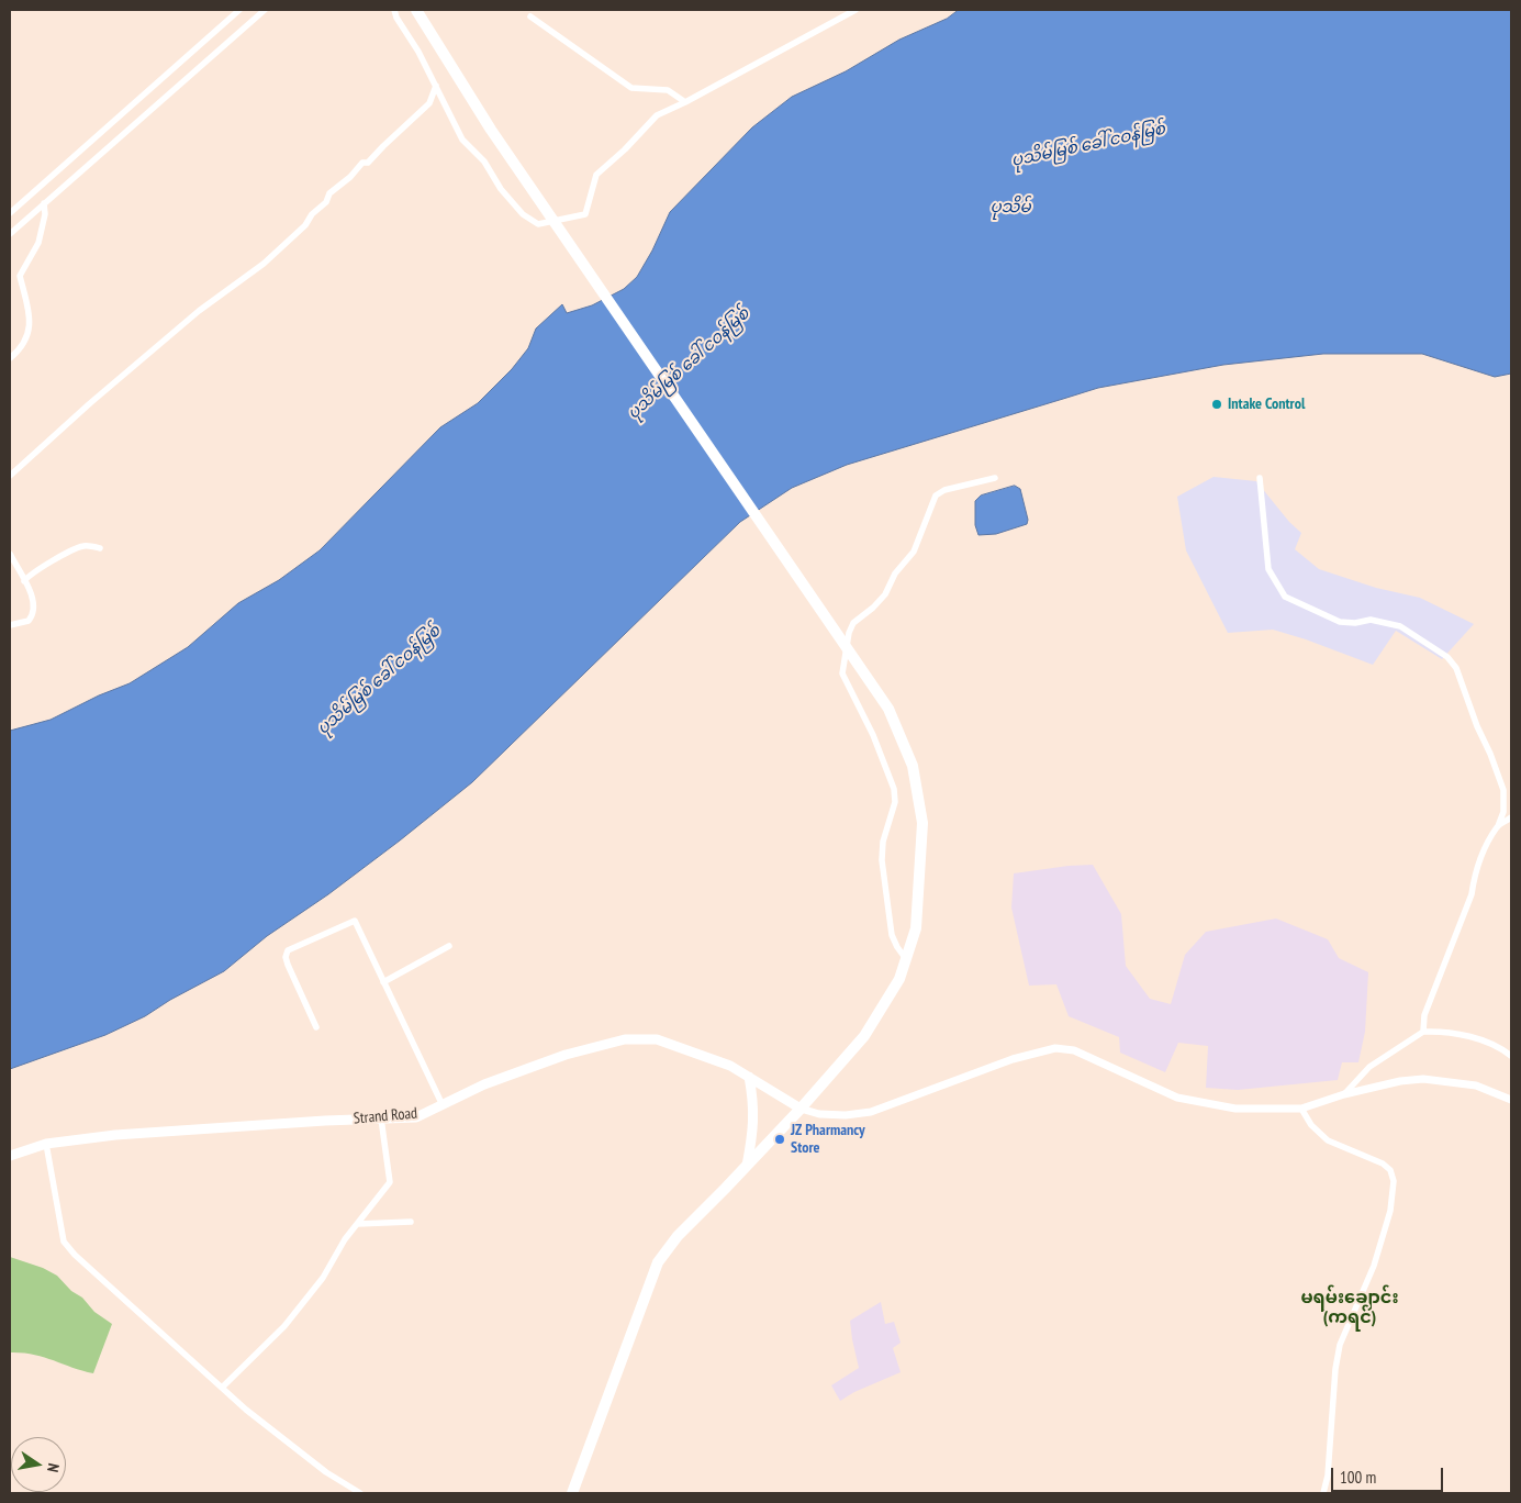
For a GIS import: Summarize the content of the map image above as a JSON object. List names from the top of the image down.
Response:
{
  "streets": {
    "main road": ["Strand Road"]
  },
  "districts": ["မရမ်းချောင်း (ကရင်)"],
  "water": ["ပုသိမ်မြစ် ခေါ် ငဝန်မြစ်", "ပုသိမ်"],
  "places": ["Intake Control", "JZ Pharmancy Store"],
  "scale_bar": "100 m",
  "north": "right"
}
